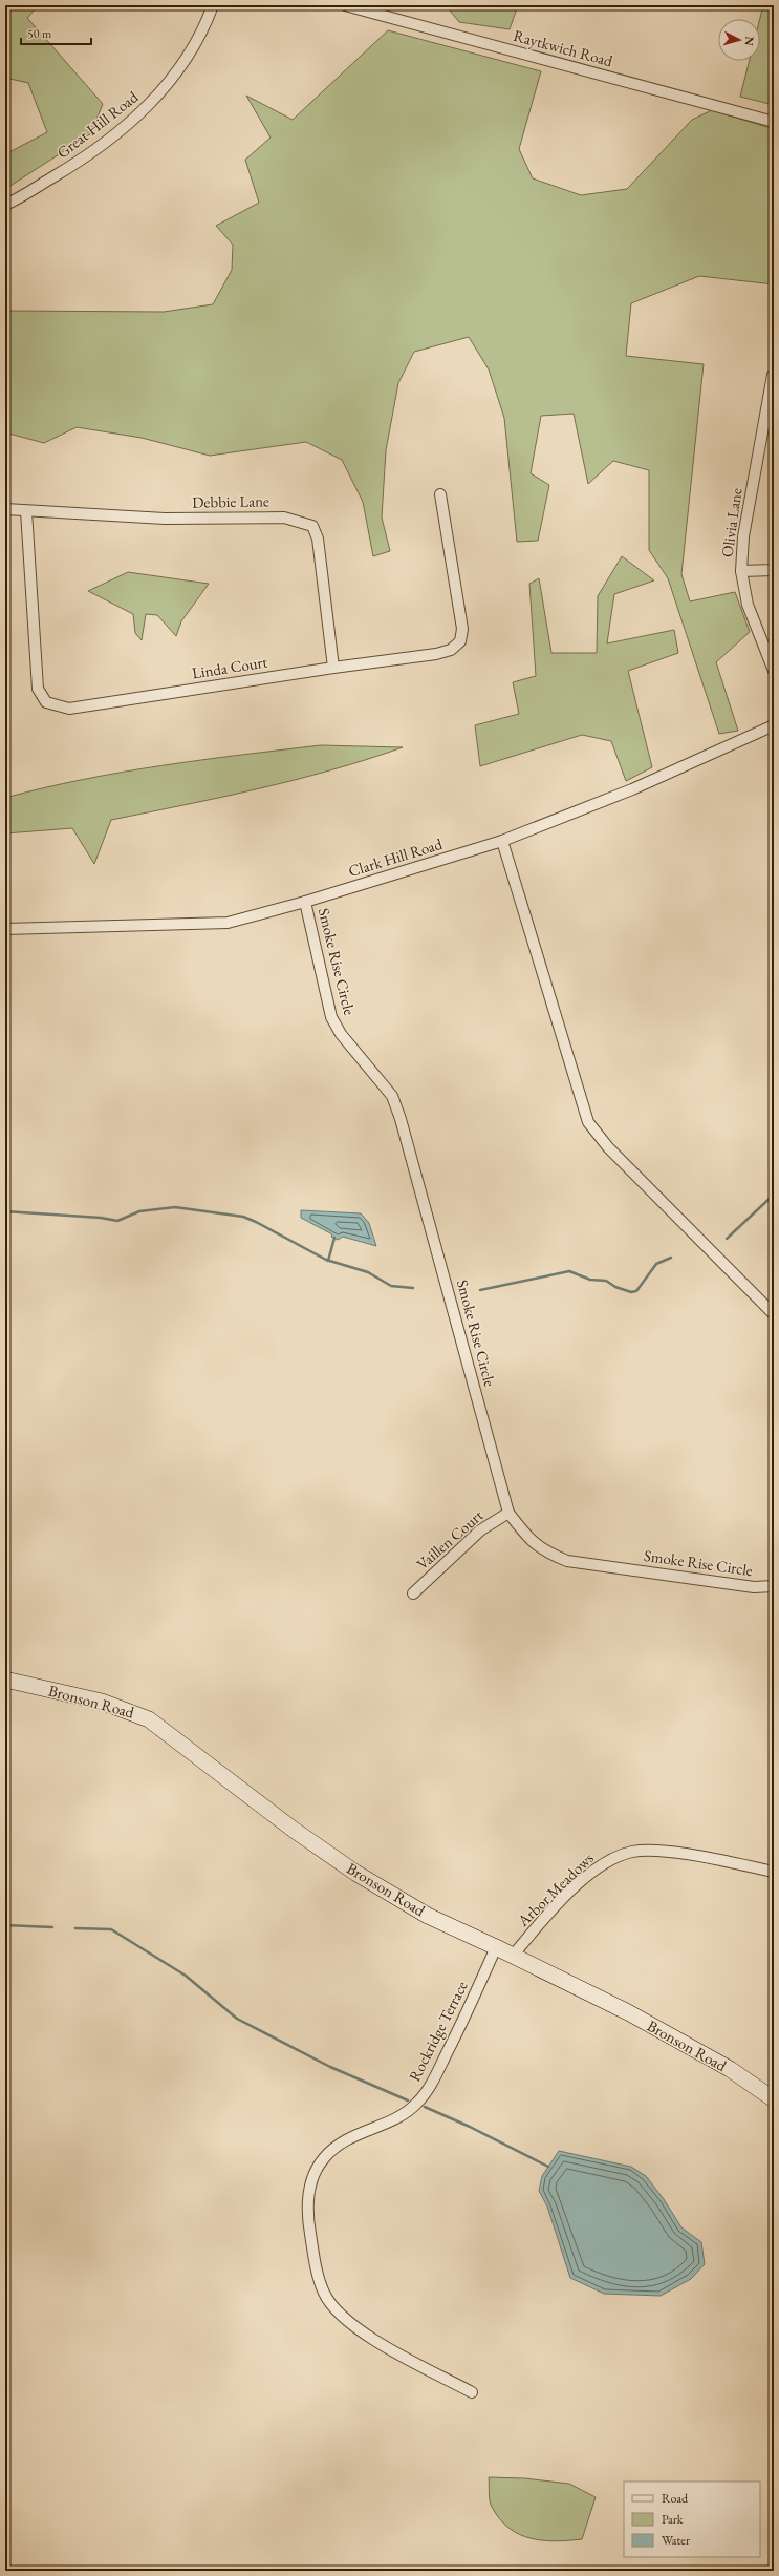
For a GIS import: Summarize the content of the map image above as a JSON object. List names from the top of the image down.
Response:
{
  "streets": {
    "street": [
      "Raytkwich Road",
      "Great Hill Road",
      "Debbie Lane",
      "Olivia Lane",
      "Linda Court",
      "Clark Hill Road",
      "Smoke Rise Circle",
      "Vaillen Court",
      "Bronson Road",
      "Arbor Meadows",
      "Rockridge Terrace"
    ]
  },
  "crossings": [
    ["Debbie Lane", "Linda Court"],
    ["Clark Hill Road", "Smoke Rise Circle"],
    ["Smoke Rise Circle", "Vaillen Court"],
    ["Bronson Road", "Arbor Meadows"],
    ["Bronson Road", "Rockridge Terrace"]
  ],
  "legend": ["Road", "Park", "Water"],
  "scale_bar": "50 m",
  "north": "right"
}
